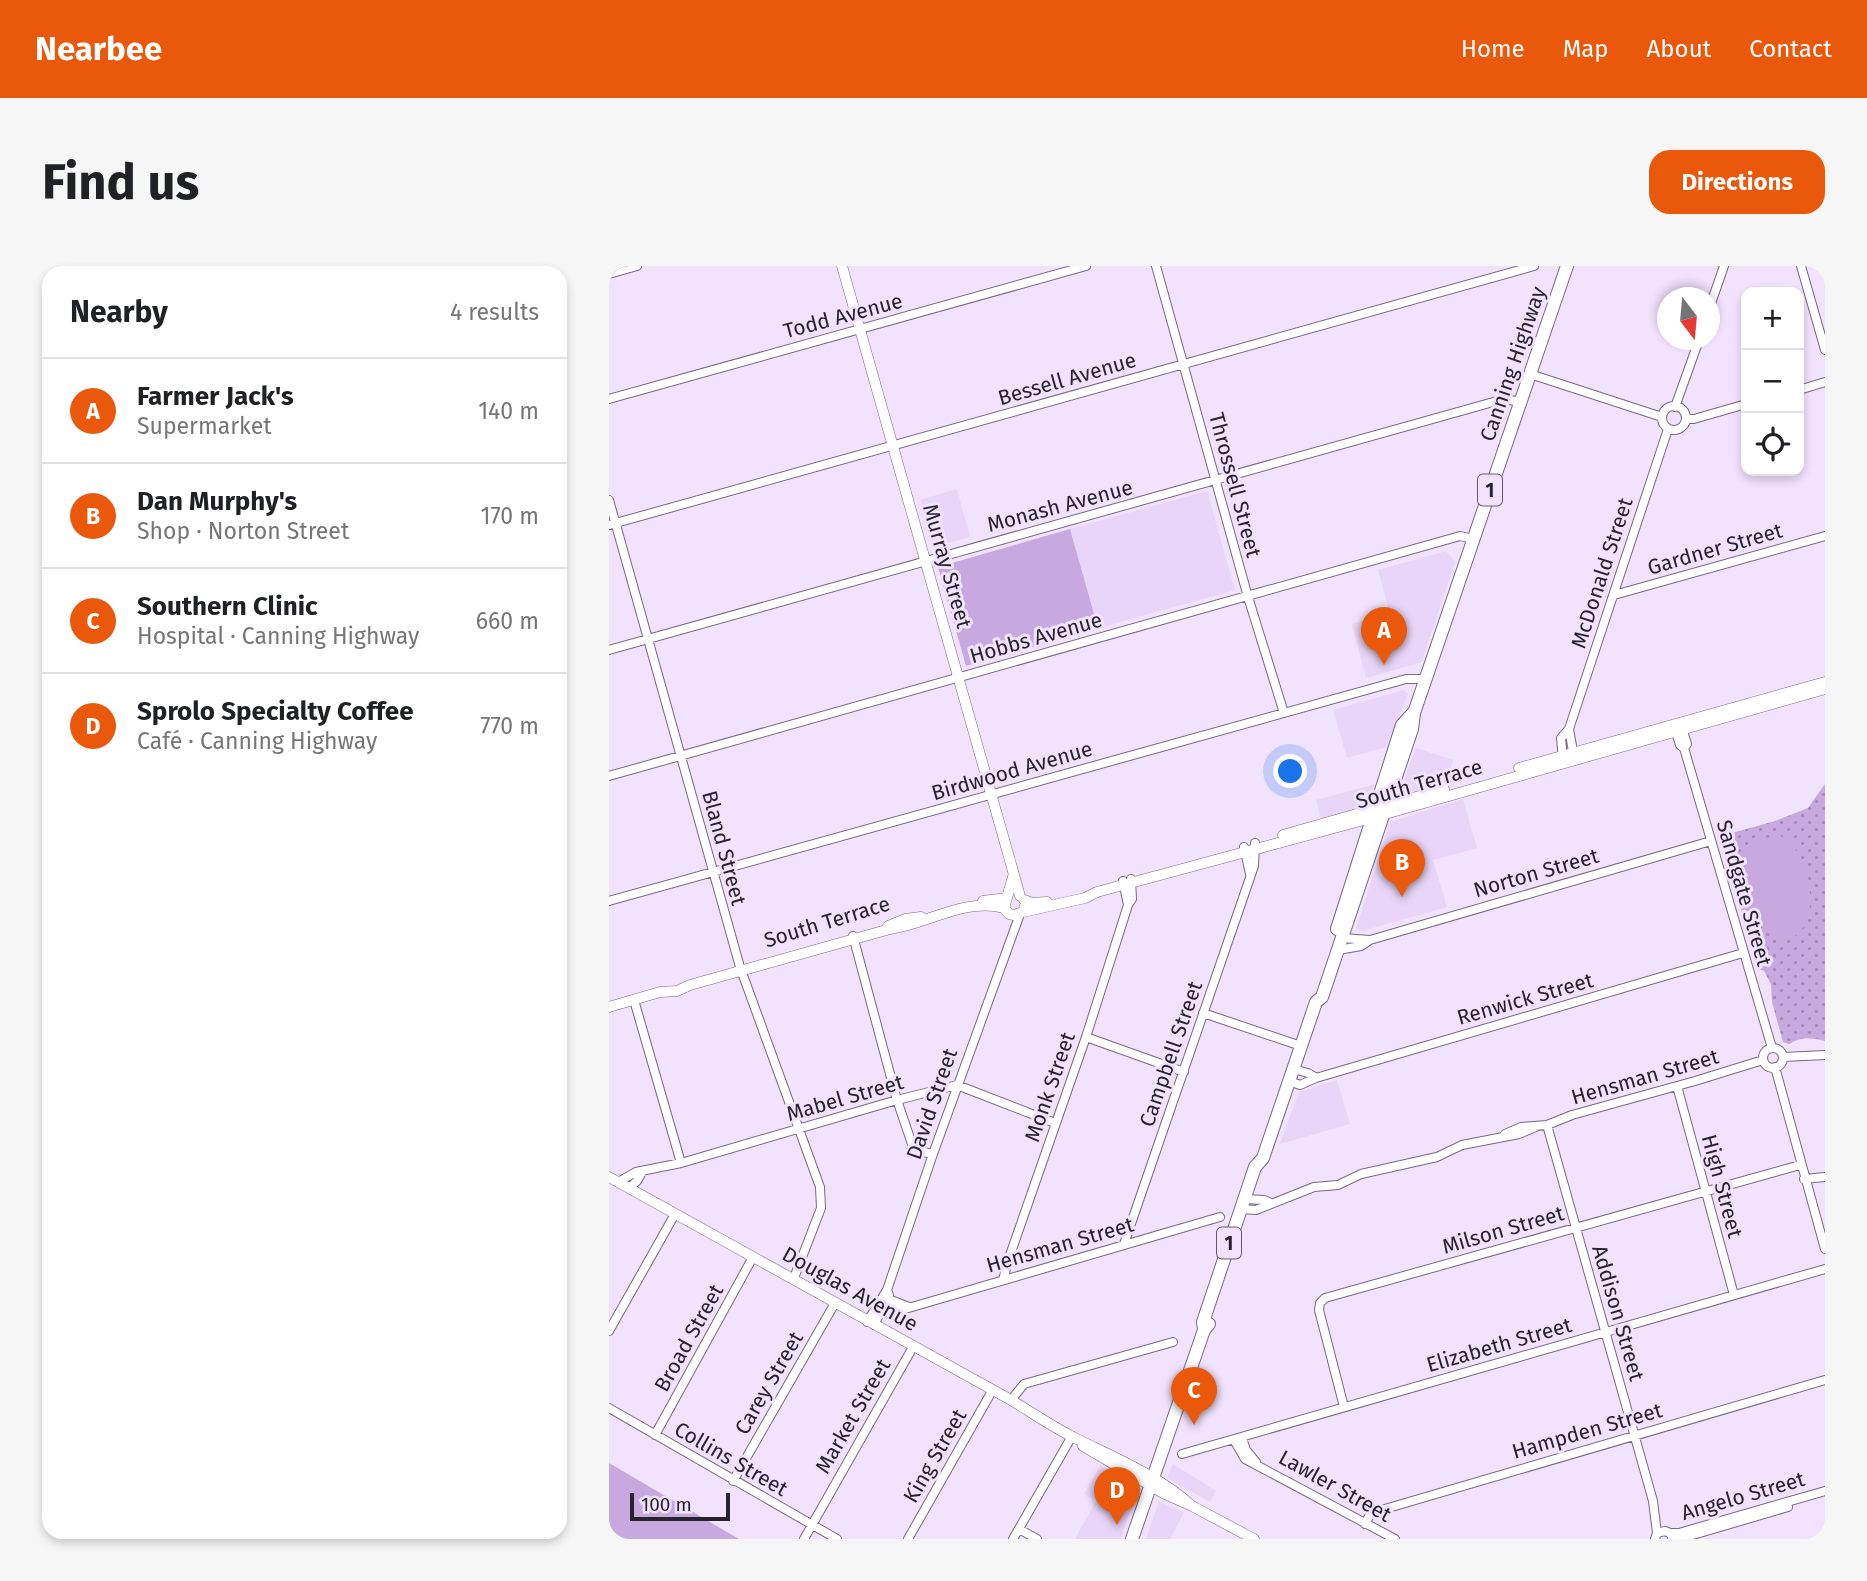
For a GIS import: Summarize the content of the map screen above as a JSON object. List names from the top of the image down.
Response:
{
  "streets": {
    "highway": ["Canning Highway", "1"],
    "main road": ["Murray Street", "South Terrace", "Douglas Avenue"],
    "street": [
      "Todd Avenue",
      "Bessell Avenue",
      "Throssell Street",
      "Monash Avenue",
      "Gardner Street",
      "McDonald Street",
      "Hobbs Avenue",
      "Birdwood Avenue",
      "Bland Street",
      "Norton Street",
      "Sandgate Street",
      "Renwick Street",
      "Campbell Street",
      "Hensman Street",
      "Monk Street",
      "Mabel Street",
      "David Street",
      "High Street",
      "Milson Street",
      "Addison Street",
      "Broad Street",
      "Elizabeth Street",
      "Carey Street",
      "Market Street",
      "Hampden Street",
      "King Street",
      "Collins Street",
      "Lawler Street",
      "Angelo Street"
    ]
  },
  "crossings": [
    ["Todd Avenue", "Murray Street"],
    ["Canning Highway", "Monash Avenue"],
    ["Canning Highway", "Hobbs Avenue"],
    ["Canning Highway", "Birdwood Avenue"],
    ["Canning Highway", "South Terrace"],
    ["Canning Highway", "Norton Street"],
    ["Canning Highway", "Renwick Street"],
    ["Canning Highway", "Hensman Street"],
    ["Canning Highway", "Douglas Avenue"],
    ["Bessell Avenue", "Throssell Street"],
    ["Bessell Avenue", "Murray Street"],
    ["Bessell Avenue", "Bland Street"],
    ["Throssell Street", "Monash Avenue"],
    ["Throssell Street", "Hobbs Avenue"],
    ["Throssell Street", "Birdwood Avenue"],
    ["Monash Avenue", "Murray Street"],
    ["Monash Avenue", "Bland Street"],
    ["Gardner Street", "McDonald Street"],
    ["Murray Street", "Hobbs Avenue"],
    ["Murray Street", "Birdwood Avenue"],
    ["Murray Street", "South Terrace"],
    ["Murray Street", "David Street"],
    ["McDonald Street", "South Terrace"],
    ["Hobbs Avenue", "Bland Street"],
    ["Birdwood Avenue", "Bland Street"],
    ["South Terrace", "Bland Street"],
    ["South Terrace", "Sandgate Street"],
    ["South Terrace", "Campbell Street"],
    ["South Terrace", "Monk Street"],
    ["South Terrace", "David Street"],
    ["Bland Street", "Mabel Street"],
    ["Bland Street", "Douglas Avenue"],
    ["Norton Street", "Sandgate Street"],
    ["Sandgate Street", "Renwick Street"],
    ["Sandgate Street", "Hensman Street"],
    ["Campbell Street", "Hensman Street"],
    ["Hensman Street", "Monk Street"],
    ["Hensman Street", "David Street"],
    ["Hensman Street", "High Street"],
    ["Hensman Street", "Addison Street"],
    ["Mabel Street", "David Street"],
    ["Mabel Street", "Douglas Avenue"],
    ["David Street", "Douglas Avenue"],
    ["High Street", "Milson Street"],
    ["High Street", "Elizabeth Street"],
    ["Milson Street", "Addison Street"],
    ["Milson Street", "Elizabeth Street"],
    ["Douglas Avenue", "Broad Street"],
    ["Douglas Avenue", "Carey Street"],
    ["Douglas Avenue", "Market Street"],
    ["Douglas Avenue", "King Street"],
    ["Addison Street", "Elizabeth Street"],
    ["Addison Street", "Hampden Street"],
    ["Addison Street", "Angelo Street"],
    ["Broad Street", "Collins Street"],
    ["Elizabeth Street", "Lawler Street"],
    ["Carey Street", "Collins Street"],
    ["Market Street", "Collins Street"],
    ["Hampden Street", "Lawler Street"]
  ],
  "scale_bar": "100 m",
  "north": "bottom",
  "page": {
    "header": "Nearbee",
    "nav": [
      "Home",
      "Map",
      "About",
      "Contact"
    ],
    "buttons": "Directions",
    "title": "Find us",
    "heading": ["Nearby", "4 results"],
    "map_buttons": ["+", "−"],
    "list": [
      {
        "mark": "A",
        "name": "Farmer Jack's",
        "note": "Supermarket",
        "value": "140 m"
      },
      {
        "mark": "B",
        "name": "Dan Murphy's",
        "note": "Shop · Norton Street",
        "value": "170 m"
      },
      {
        "mark": "C",
        "name": "Southern Clinic",
        "note": "Hospital · Canning Highway",
        "value": "660 m"
      },
      {
        "mark": "D",
        "name": "Sprolo Specialty Coffee",
        "note": "Café · Canning Highway",
        "value": "770 m"
      }
    ],
    "pins": [
      "A",
      "B",
      "C",
      "D"
    ],
    "scale": "100 m"
  }
}
